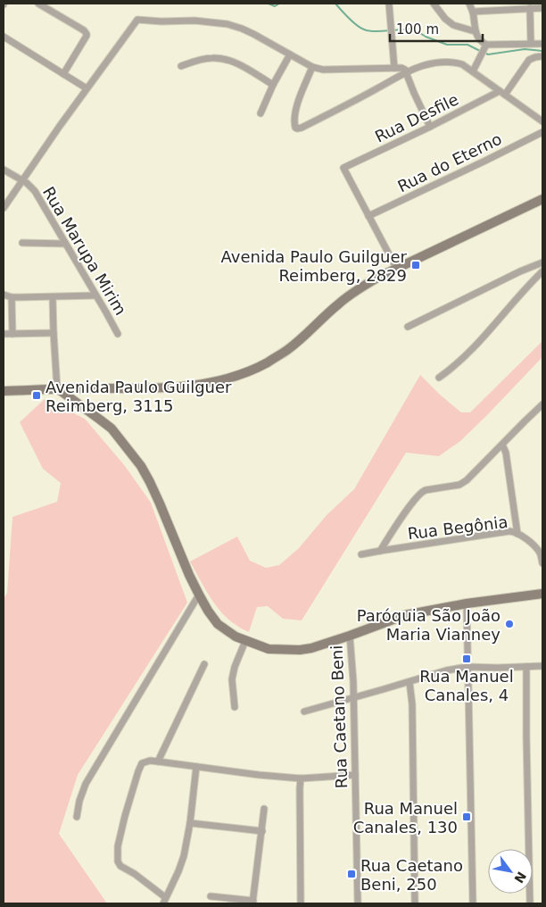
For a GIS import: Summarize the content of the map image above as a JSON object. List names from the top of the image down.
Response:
{
  "streets": {
    "street": [
      "Rua Desfile",
      "Rua do Eterno",
      "Rua Marupa Mirim",
      "Rua Begônia",
      "Rua Caetano Beni"
    ]
  },
  "crossings": [
    ["Rua Desfile", "Rua do Eterno"]
  ],
  "places": {
    "transit": [
      "Avenida Paulo Guilguer Reimberg, 2829",
      "Avenida Paulo Guilguer Reimberg, 3115",
      "Rua Manuel Canales, 4",
      "Rua Manuel Canales, 130",
      "Rua Caetano Beni, 250"
    ],
    "other": ["Paróquia São João Maria Vianney"]
  },
  "scale_bar": "100 m",
  "north": "bottom right"
}
